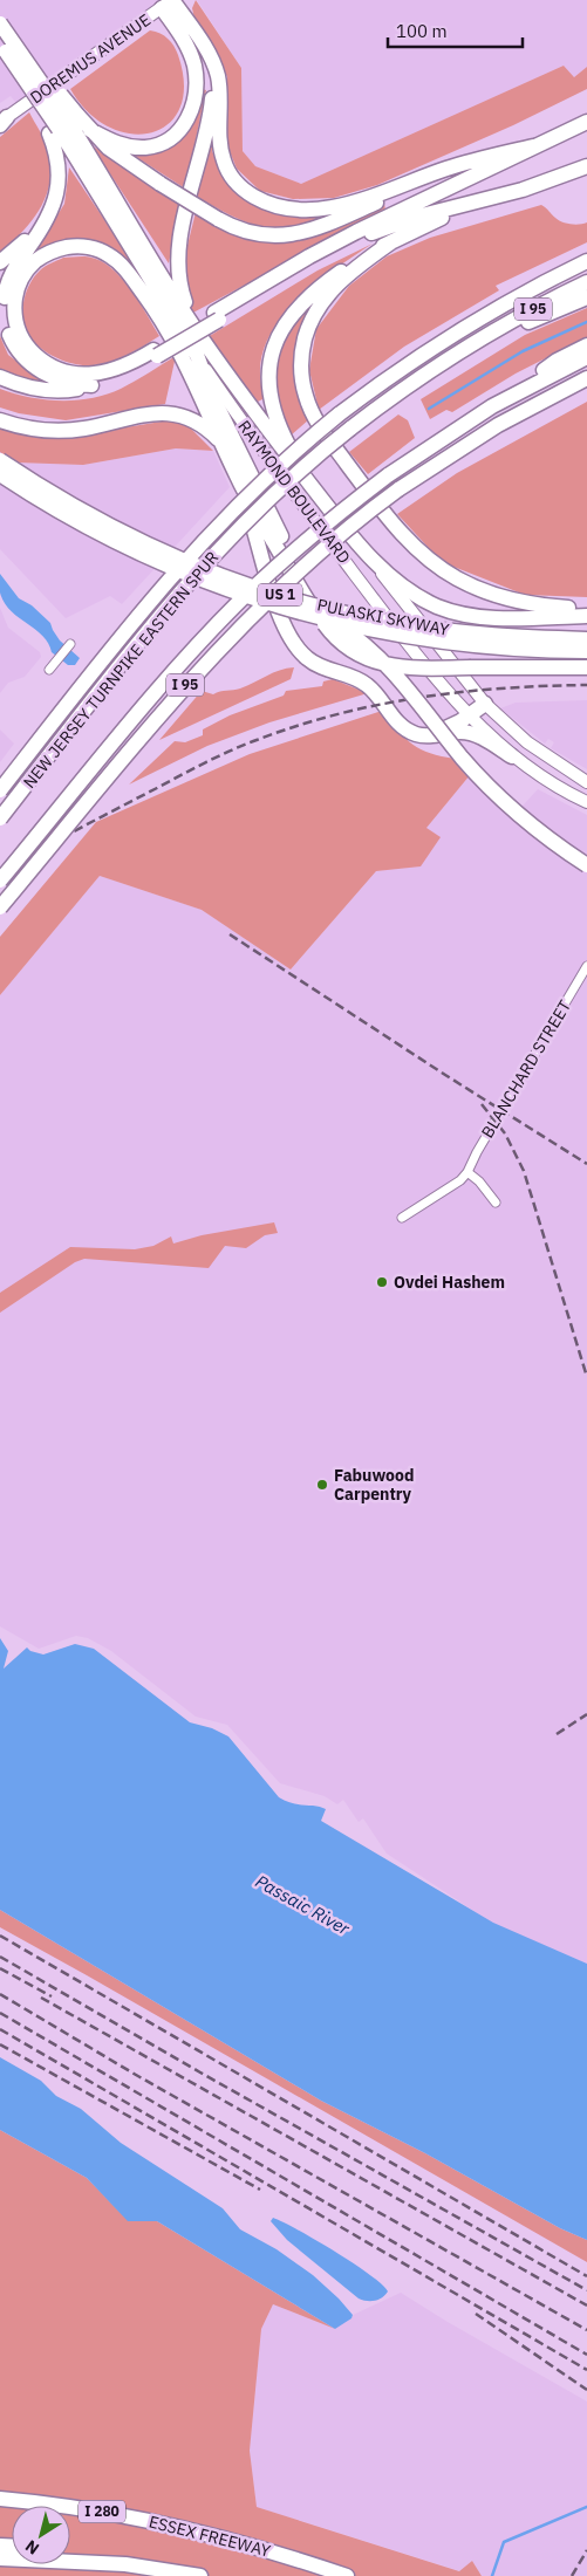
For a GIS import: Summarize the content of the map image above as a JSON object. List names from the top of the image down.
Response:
{
  "streets": {
    "highway": [
      "I 95",
      "RAYMOND BOULEVARD",
      "US 1",
      "PULASKI SKYWAY",
      "NEW JERSEY TURNPIKE EASTERN SPUR",
      "I 280",
      "ESSEX FREEWAY"
    ],
    "main road": ["DOREMUS AVENUE"],
    "street": ["BLANCHARD STREET"]
  },
  "water": ["Passaic River"],
  "places": ["Ovdei Hashem", "Fabuwood Carpentry"],
  "scale_bar": "100 m",
  "north": "bottom left"
}
